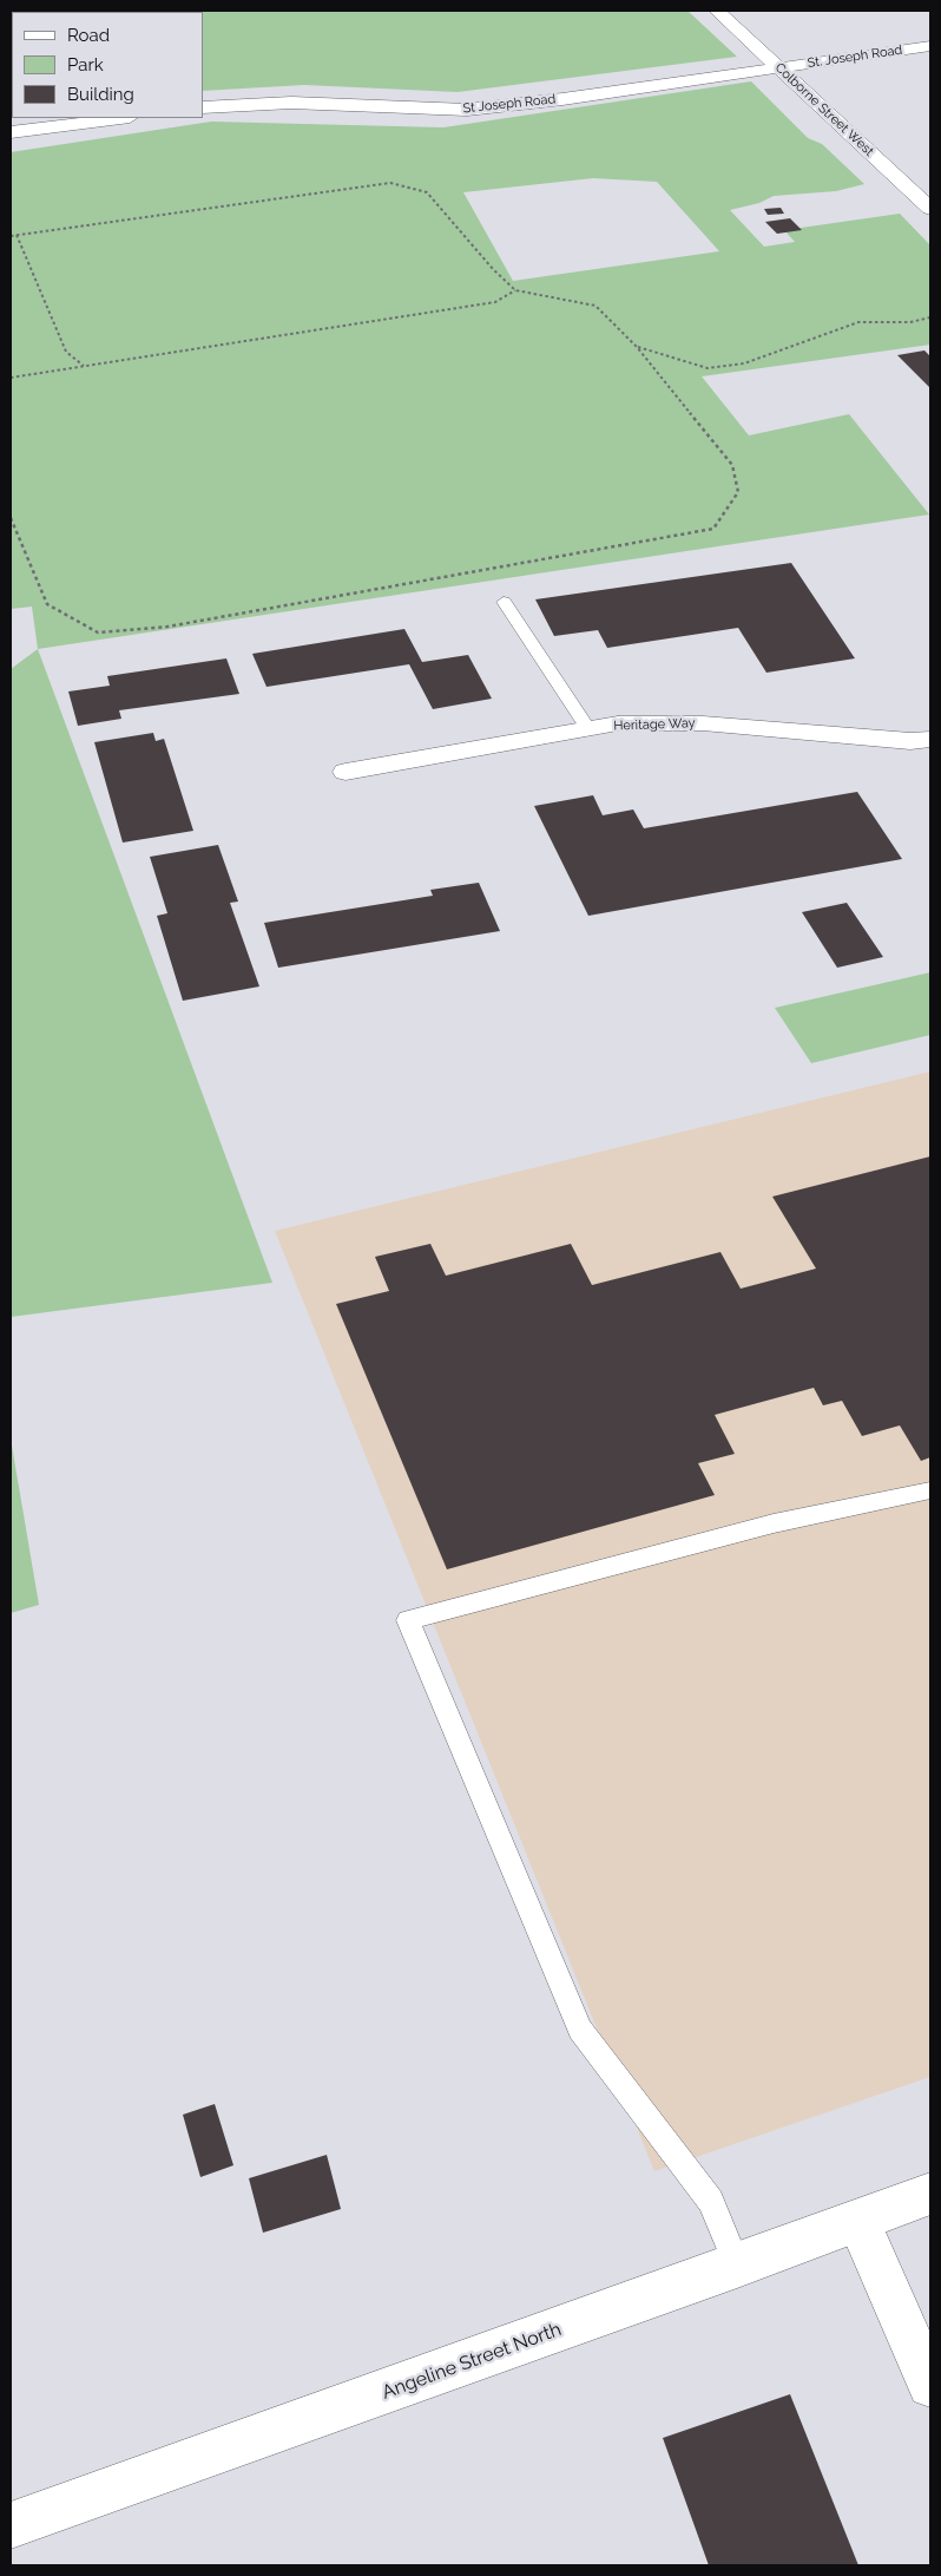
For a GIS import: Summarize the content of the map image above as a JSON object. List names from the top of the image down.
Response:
{
  "streets": {
    "street": [
      "St. Joseph Road",
      "St Joseph Road",
      "Colborne Street West",
      "Heritage Way",
      "Angeline Street North"
    ]
  },
  "crossings": [
    ["St. Joseph Road", "St Joseph Road"],
    ["St. Joseph Road", "Colborne Street West"],
    ["St Joseph Road", "Colborne Street West"]
  ],
  "legend": ["Road", "Park", "Building"]
}
